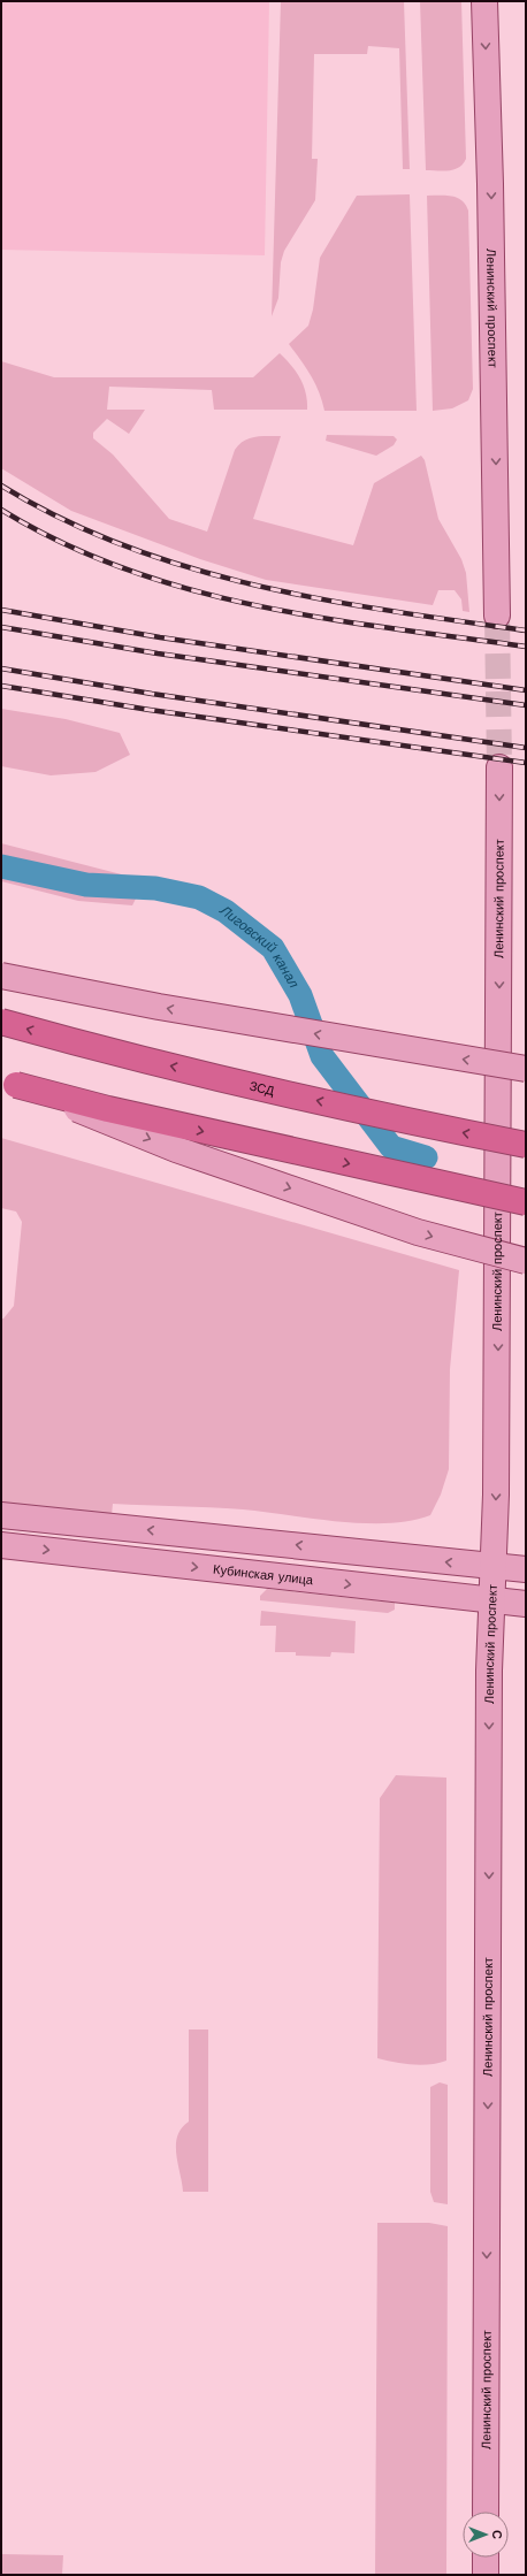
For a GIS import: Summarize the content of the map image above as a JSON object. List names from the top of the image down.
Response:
{
  "streets": {
    "highway": ["ЗСД"],
    "main road": ["Ленинский проспект", "Кубинская улица"]
  },
  "crossings": [
    ["Ленинский проспект", "Кубинская улица"]
  ],
  "one_way": ["Ленинский проспект"],
  "water": ["Лиговский канал"],
  "north": "right"
}
